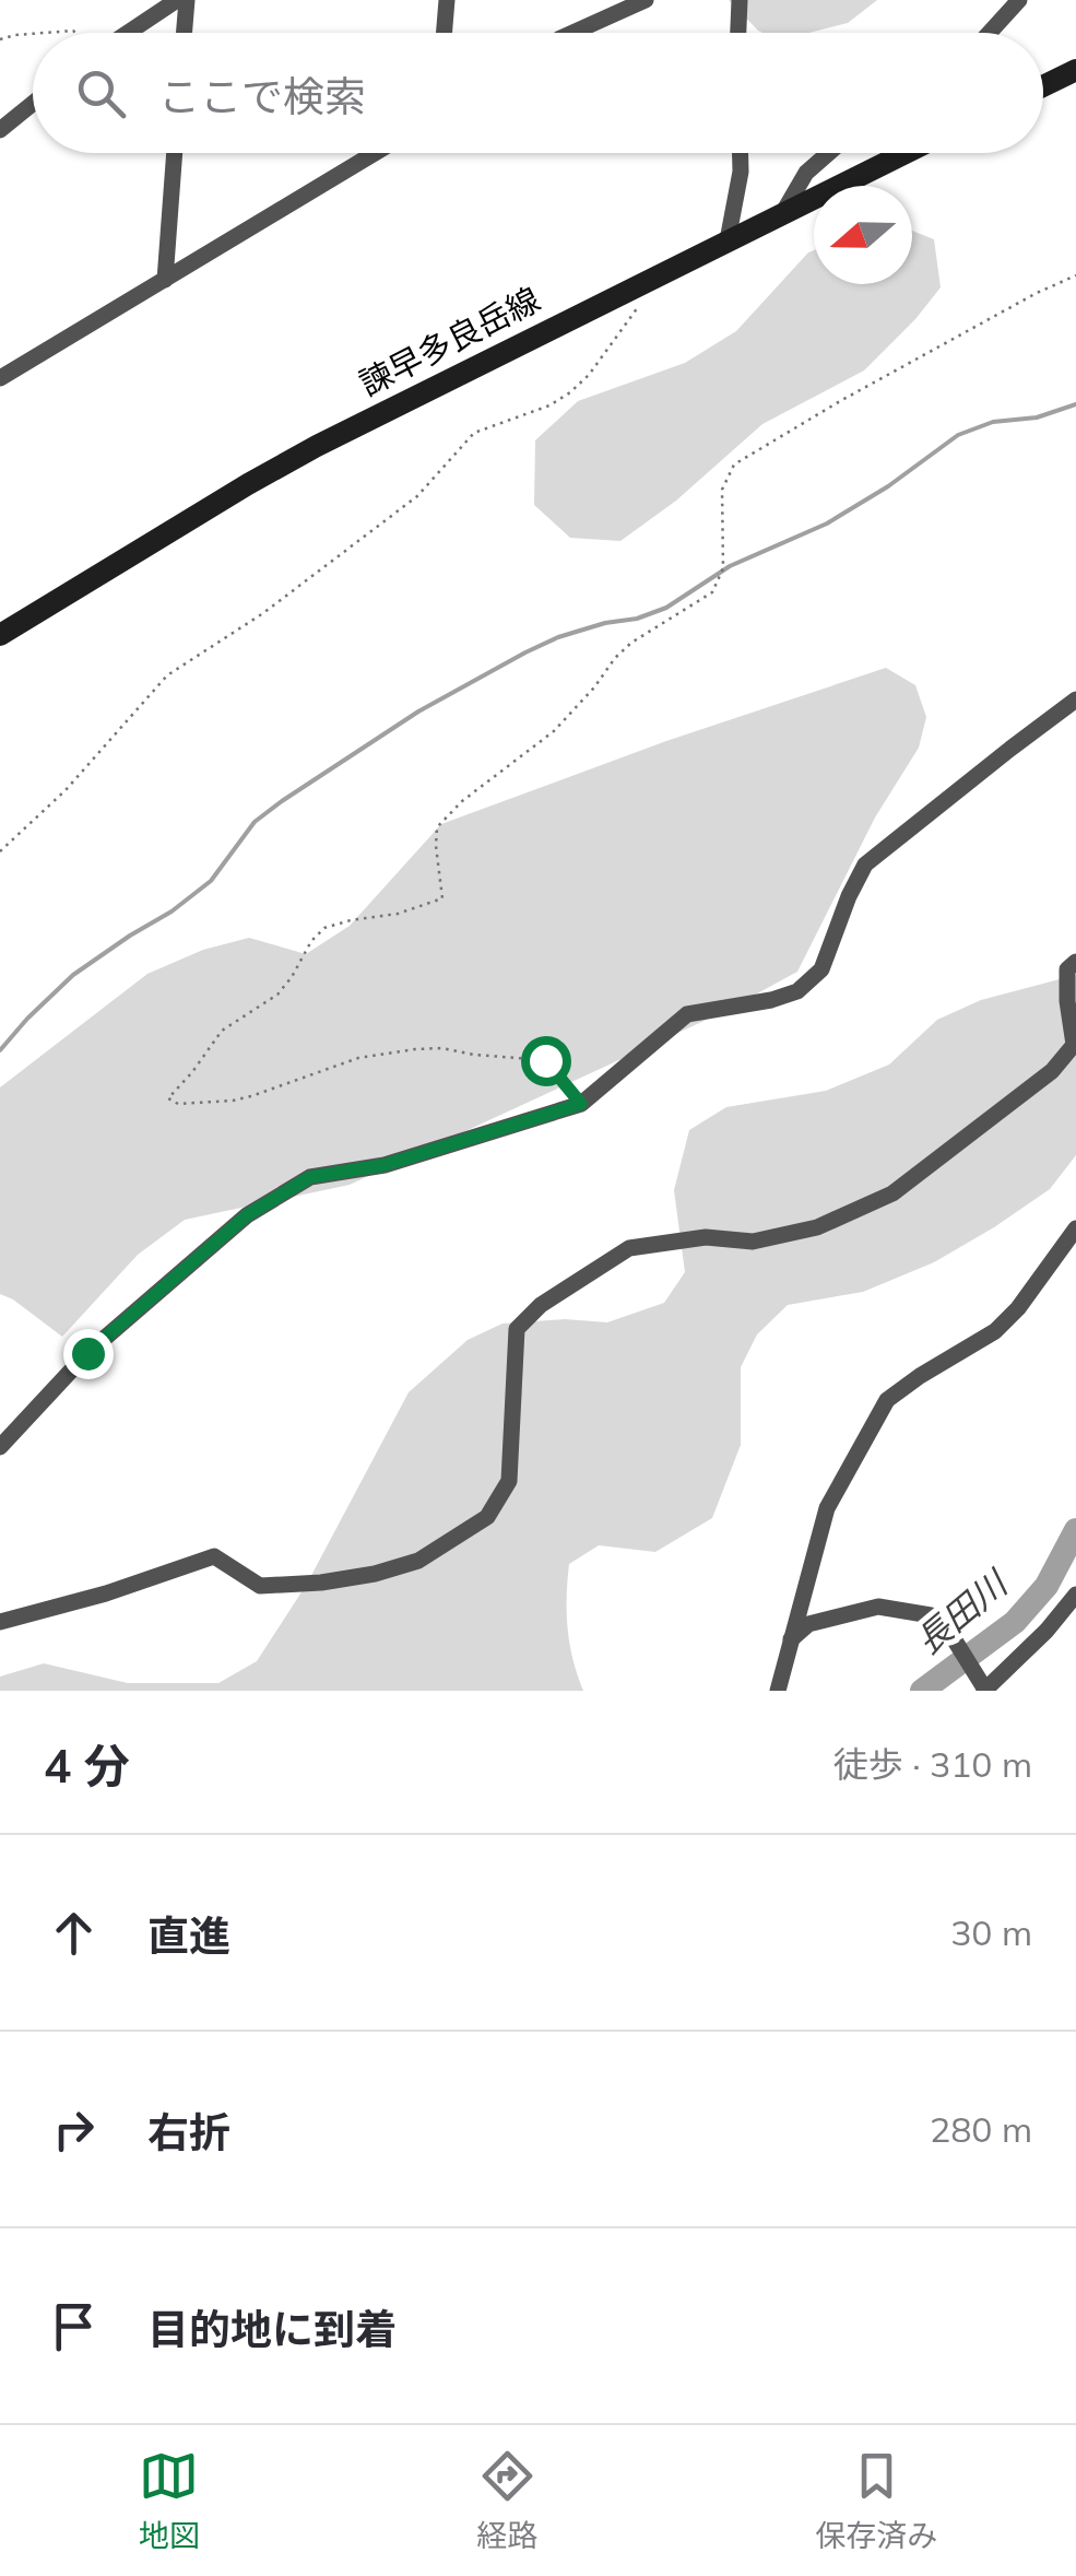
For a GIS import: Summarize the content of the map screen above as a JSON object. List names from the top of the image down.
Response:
{
  "streets": {
    "main road": ["諫早多良岳線"]
  },
  "water": ["長田川"],
  "north": "left",
  "page": {
    "search": "ここで検索",
    "heading": ["4 分", "徒歩 · 310 m"],
    "list": [
      ["直進", "30 m"],
      ["右折", "280 m"],
      "目的地に到着"
    ],
    "nav": ["地図", "経路", "保存済み"]
  }
}
